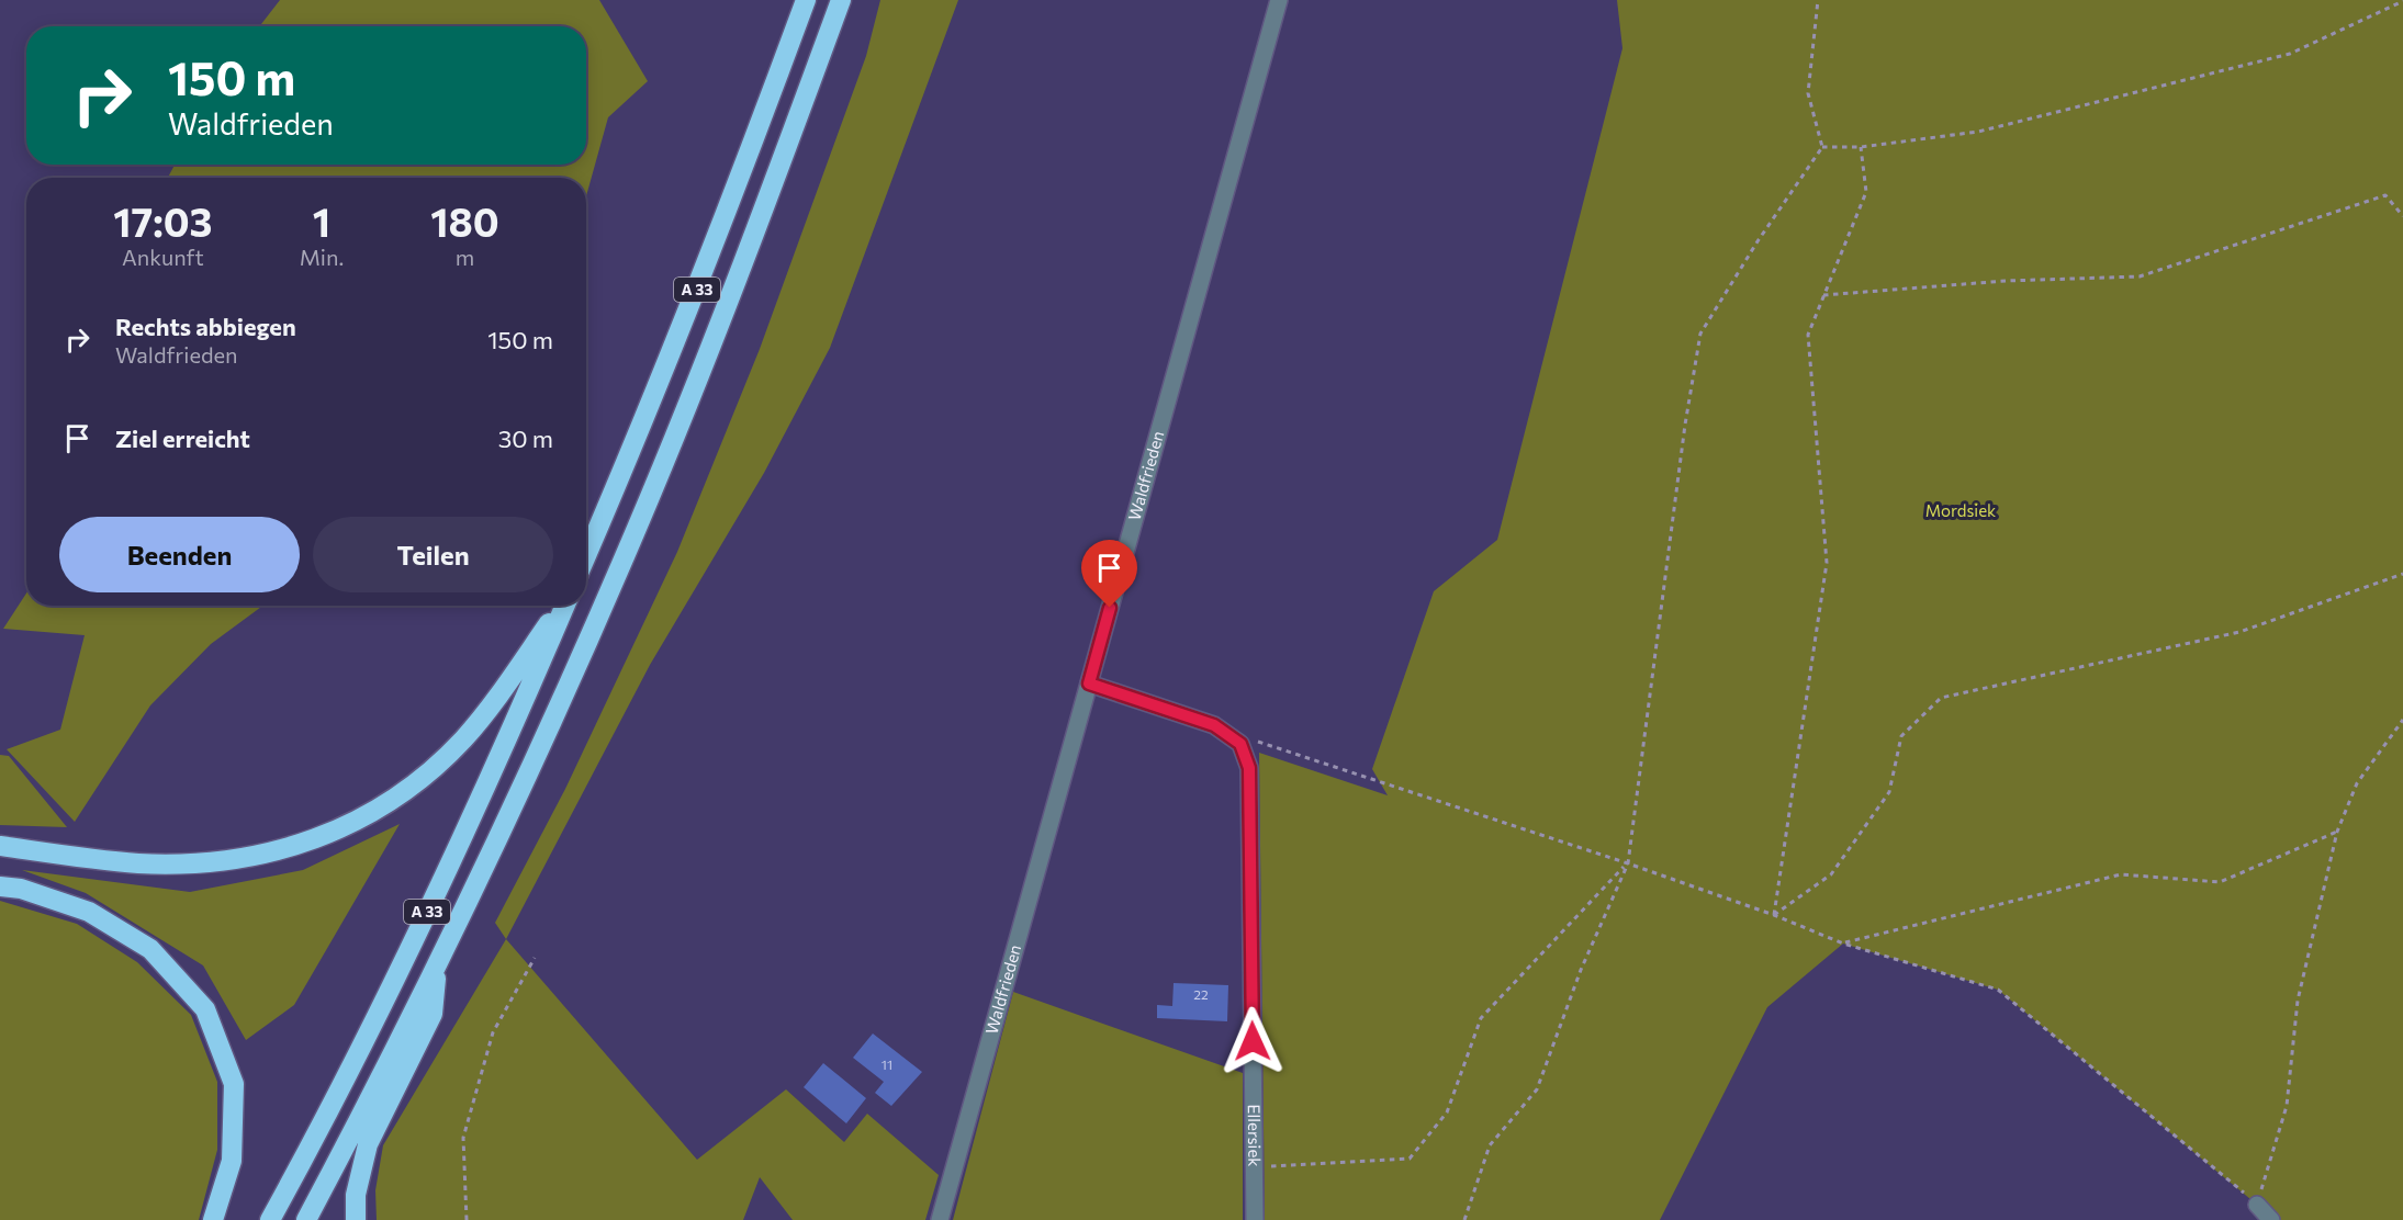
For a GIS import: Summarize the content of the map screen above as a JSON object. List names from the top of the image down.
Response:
{
  "streets": {
    "highway": ["A 33"],
    "street": ["Waldfrieden", "Ellersiek"]
  },
  "parks": ["Mordsiek"],
  "house_numbers": ["22", "11"],
  "page": {
    "turn": ["150 m", "Waldfrieden"],
    "eta": [
      "17:03",
      "Ankunft",
      "1",
      "Min.",
      "180",
      "m"
    ],
    "list": [
      {
        "name": "Rechts abbiegen",
        "note": "Waldfrieden",
        "value": "150 m"
      },
      {
        "name": "Ziel erreicht",
        "value": "30 m"
      }
    ],
    "buttons": ["Beenden", "Teilen"]
  }
}
